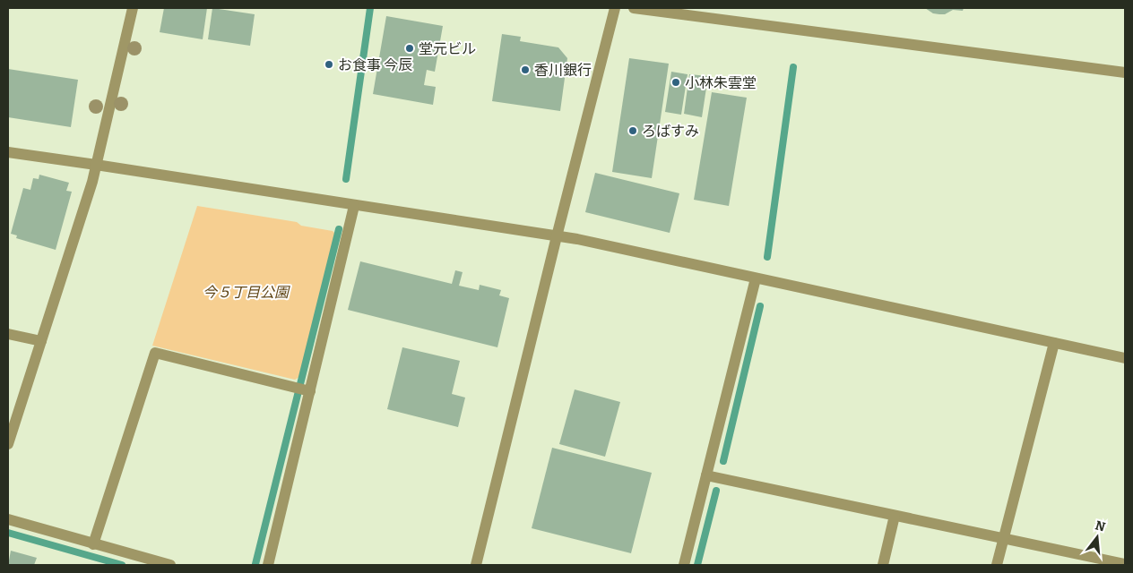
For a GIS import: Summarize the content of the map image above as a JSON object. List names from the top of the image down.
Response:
{
  "parks": ["今５丁目公園"],
  "places": [
    "堂元ビル",
    "お食事 今辰",
    "香川銀行",
    "小林朱雲堂",
    "ろばすみ"
  ],
  "north": "top"
}
